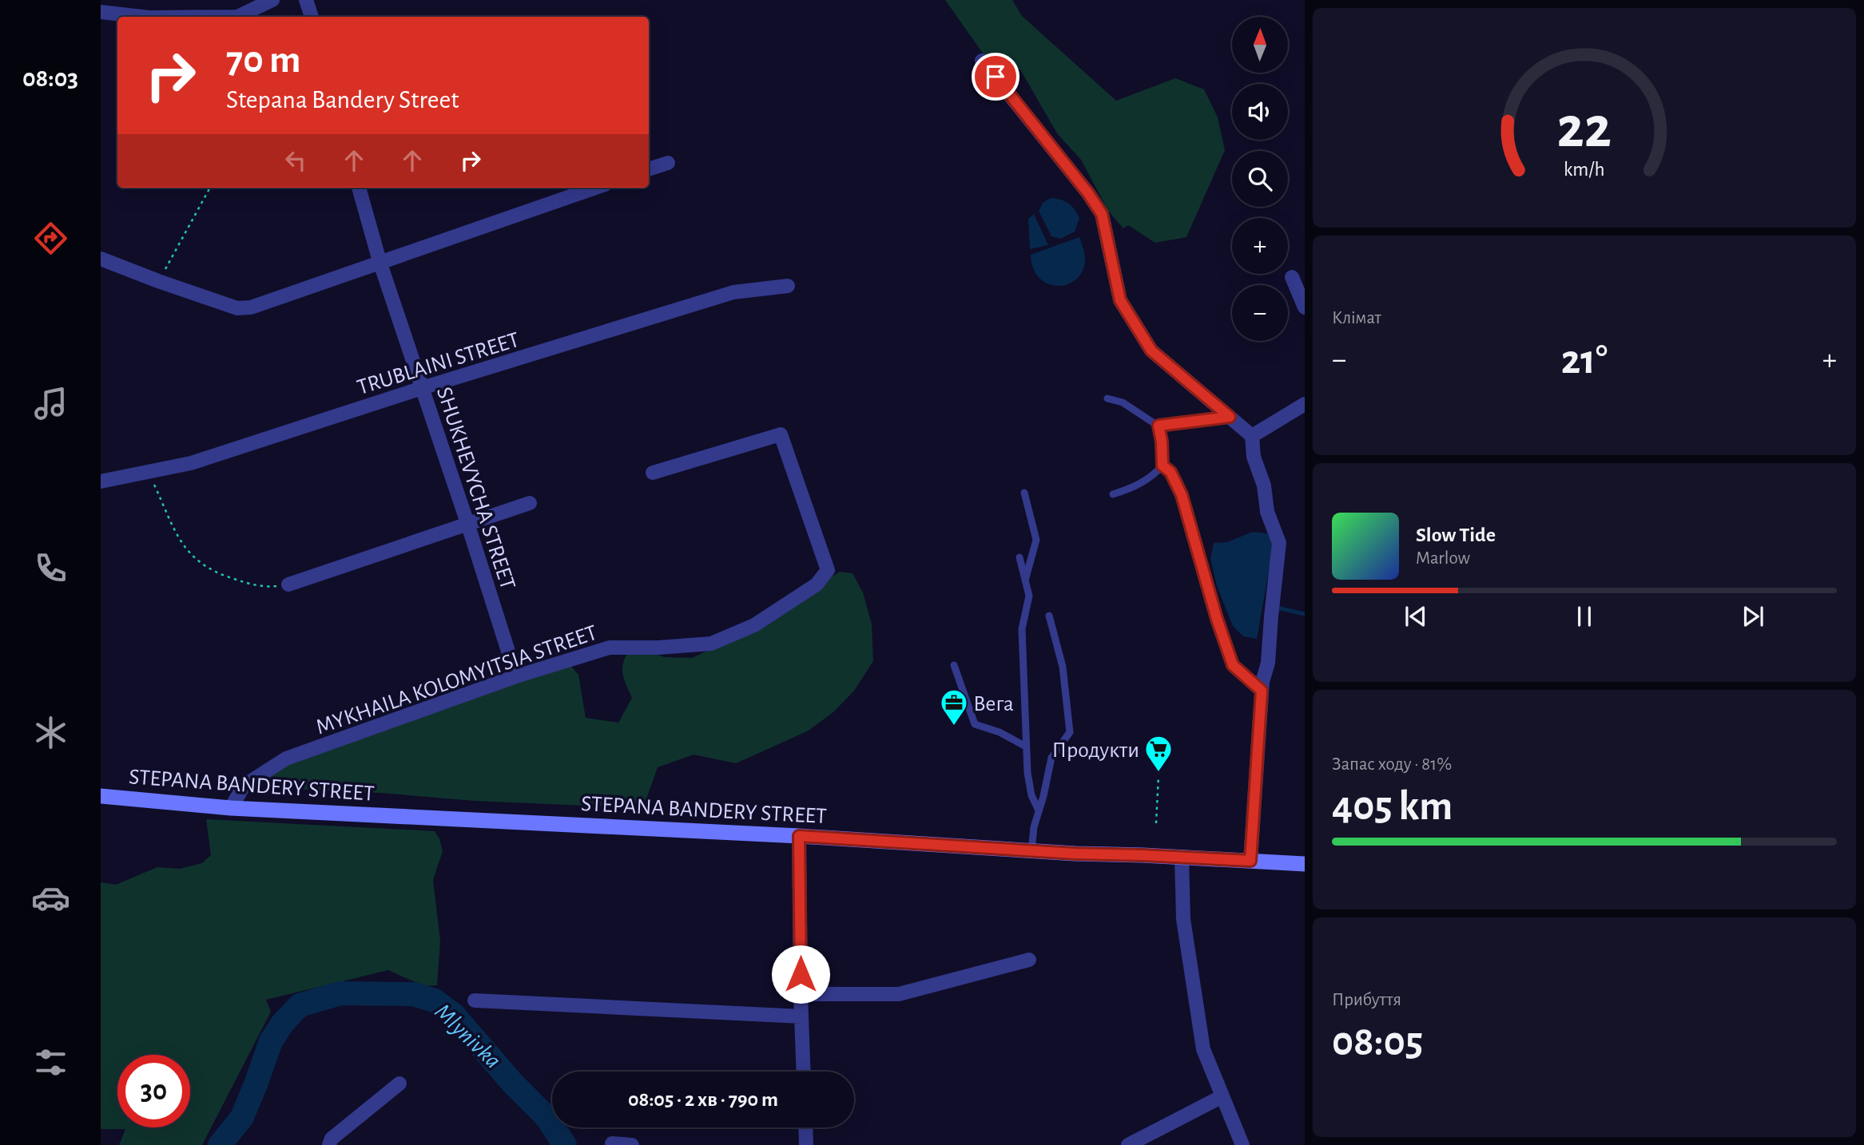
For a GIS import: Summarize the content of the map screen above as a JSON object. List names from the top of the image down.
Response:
{
  "streets": {
    "main road": ["STEPANA BANDERY STREET"],
    "street": ["TRUBLAINI STREET", "SHUKHEVYCHA STREET", "MYKHAILA KOLOMYITSIA STREET"]
  },
  "crossings": [
    ["TRUBLAINI STREET", "SHUKHEVYCHA STREET"],
    ["SHUKHEVYCHA STREET", "MYKHAILA KOLOMYITSIA STREET"],
    ["MYKHAILA KOLOMYITSIA STREET", "STEPANA BANDERY STREET"]
  ],
  "water": ["Mlynivka"],
  "places": {
    "office": ["Вега"],
    "supermarket": ["Продукти"]
  },
  "north": "top",
  "page": {
    "tabs": "08:03",
    "map_buttons": ["+", "−"],
    "turn": ["70 m", "Stepana Bandery Street"],
    "tile": [
      "Клімат",
      ["Запас ходу · 81%", "405 km"],
      ["Прибуття", "08:05"]
    ],
    "heat": ["−", "21°", "+"],
    "song": ["Slow Tide", "Marlow"],
    "limit": "30",
    "trip": "08:05 · 2 хв · 790 m",
    "gauge": ["22", "km/h"]
  }
}
